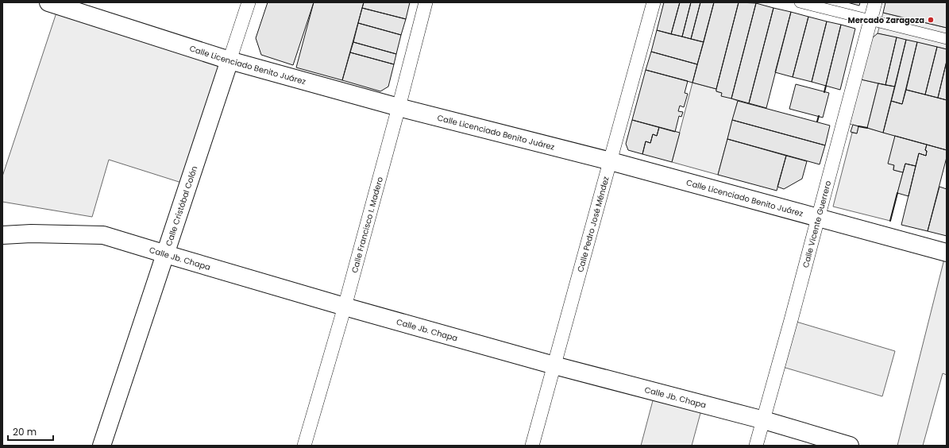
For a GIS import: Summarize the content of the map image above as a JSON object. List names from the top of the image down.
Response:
{
  "streets": {
    "main road": ["Calle Licenciado Benito Juárez", "Calle Cristóbal Colón", "Calle Jb. Chapa"],
    "street": ["Calle Pedro José Méndez", "Calle Vicente Guerrero", "Calle Francisco I. Madero"]
  },
  "crossings": [
    ["Calle Licenciado Benito Juárez", "Calle Cristóbal Colón"],
    ["Calle Licenciado Benito Juárez", "Calle Pedro José Méndez"],
    ["Calle Licenciado Benito Juárez", "Calle Vicente Guerrero"],
    ["Calle Licenciado Benito Juárez", "Calle Francisco I. Madero"],
    ["Calle Cristóbal Colón", "Calle Jb. Chapa"],
    ["Calle Pedro José Méndez", "Calle Jb. Chapa"],
    ["Calle Vicente Guerrero", "Calle Jb. Chapa"],
    ["Calle Francisco I. Madero", "Calle Jb. Chapa"]
  ],
  "places": ["Mercado Zaragoza"],
  "scale_bar": "20 m"
}
